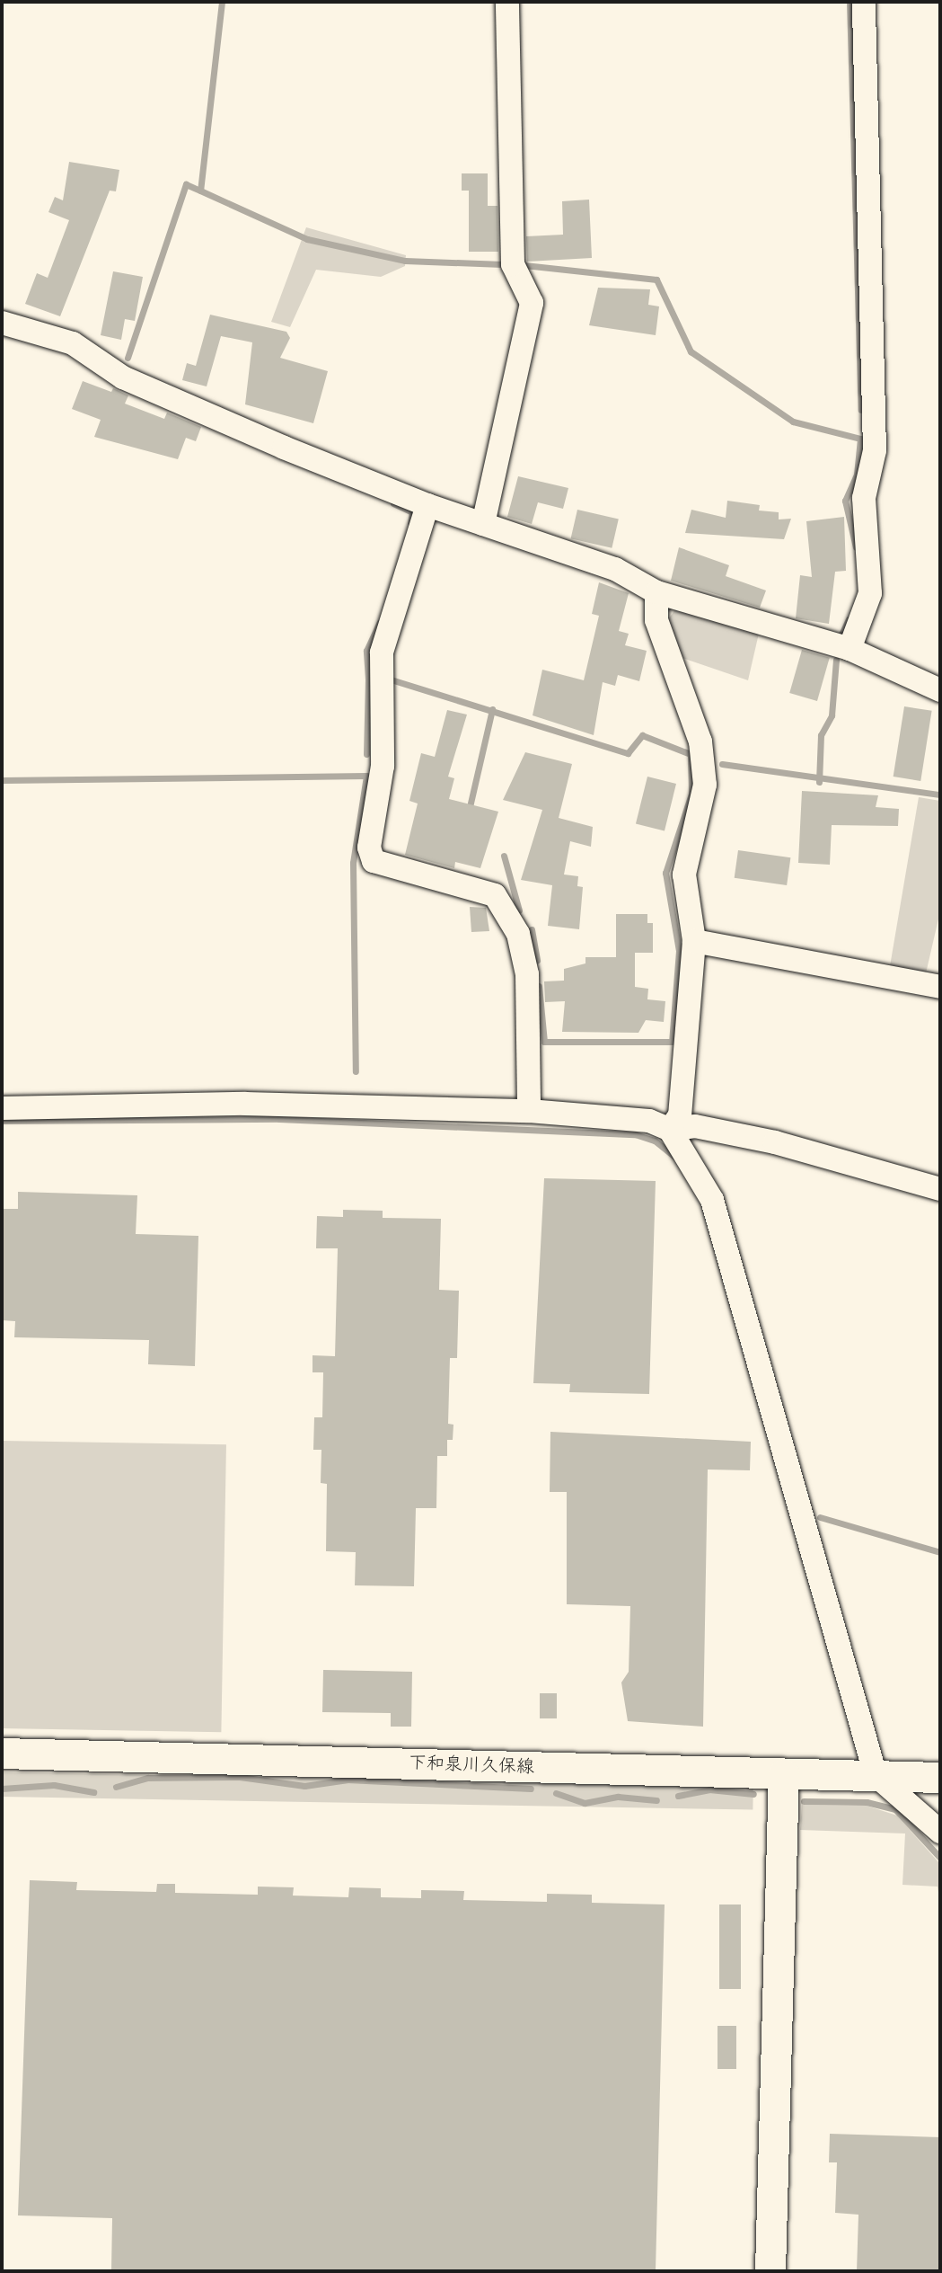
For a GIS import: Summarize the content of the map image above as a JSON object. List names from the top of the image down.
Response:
{
  "streets": {
    "street": ["下和泉川久保線"]
  }
}
